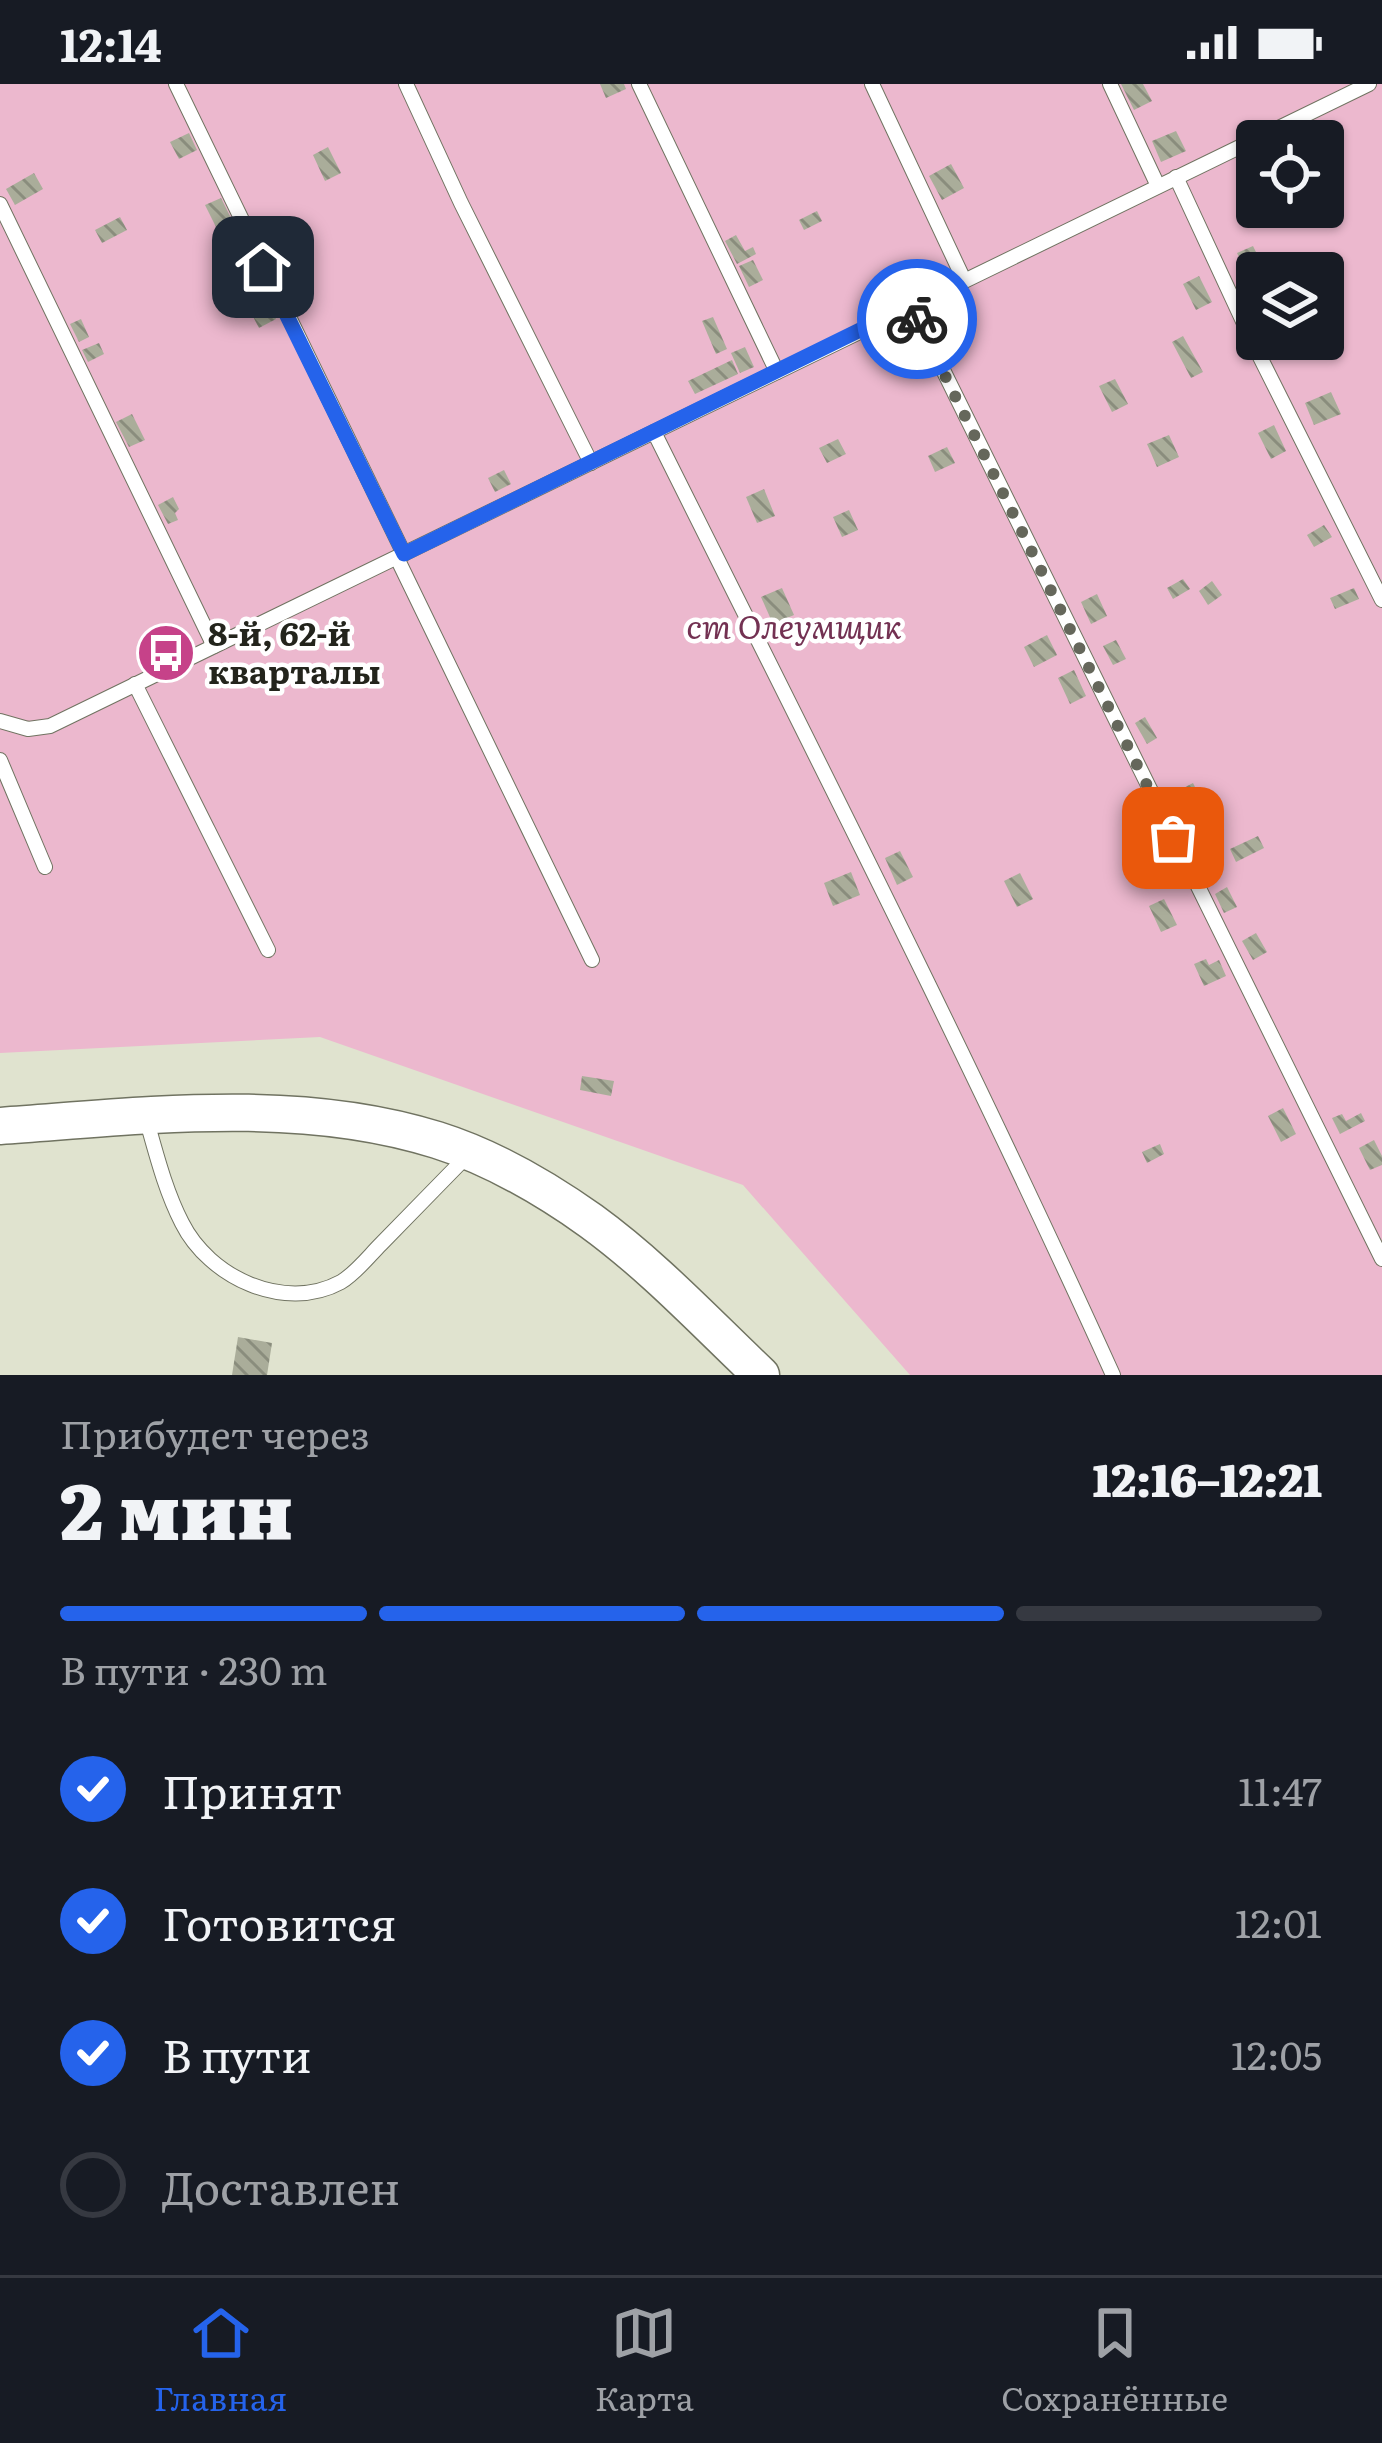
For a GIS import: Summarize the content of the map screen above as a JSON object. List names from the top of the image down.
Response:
{
  "parks": ["ст Олеумщик"],
  "places": {
    "bus stop": ["8-й, 62-й кварталы"]
  },
  "page": {
    "status": "12:14",
    "heading": ["2 мин", "Прибудет через", "12:16–12:21"],
    "bar": "В пути · 230 m",
    "list": [
      ["Принят", "11:47"],
      ["Готовится", "12:01"],
      ["В пути", "12:05"],
      "Доставлен"
    ],
    "tabs": ["Главная", "Карта", "Сохранённые"]
  }
}
